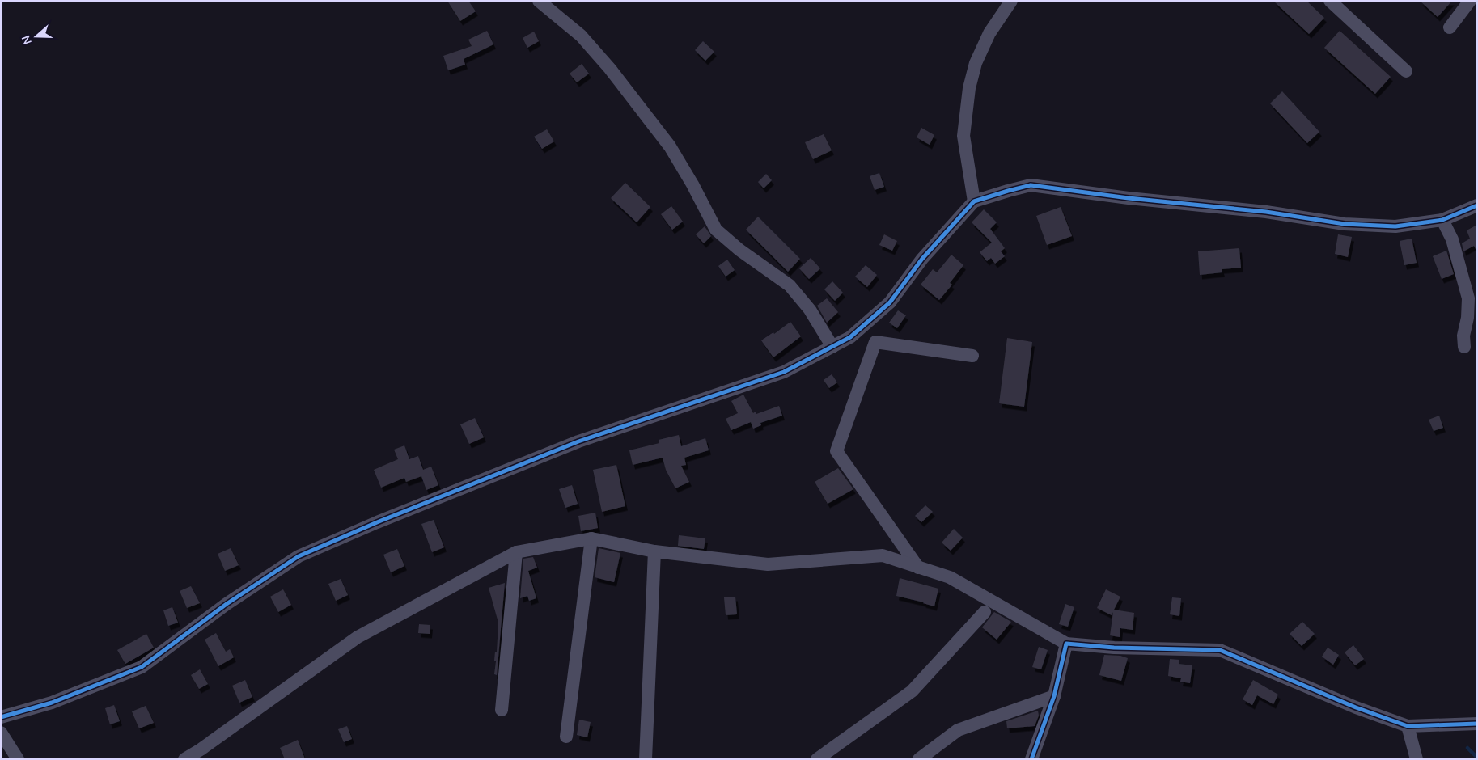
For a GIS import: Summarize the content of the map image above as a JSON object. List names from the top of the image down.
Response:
{
  "north": "left"
}
